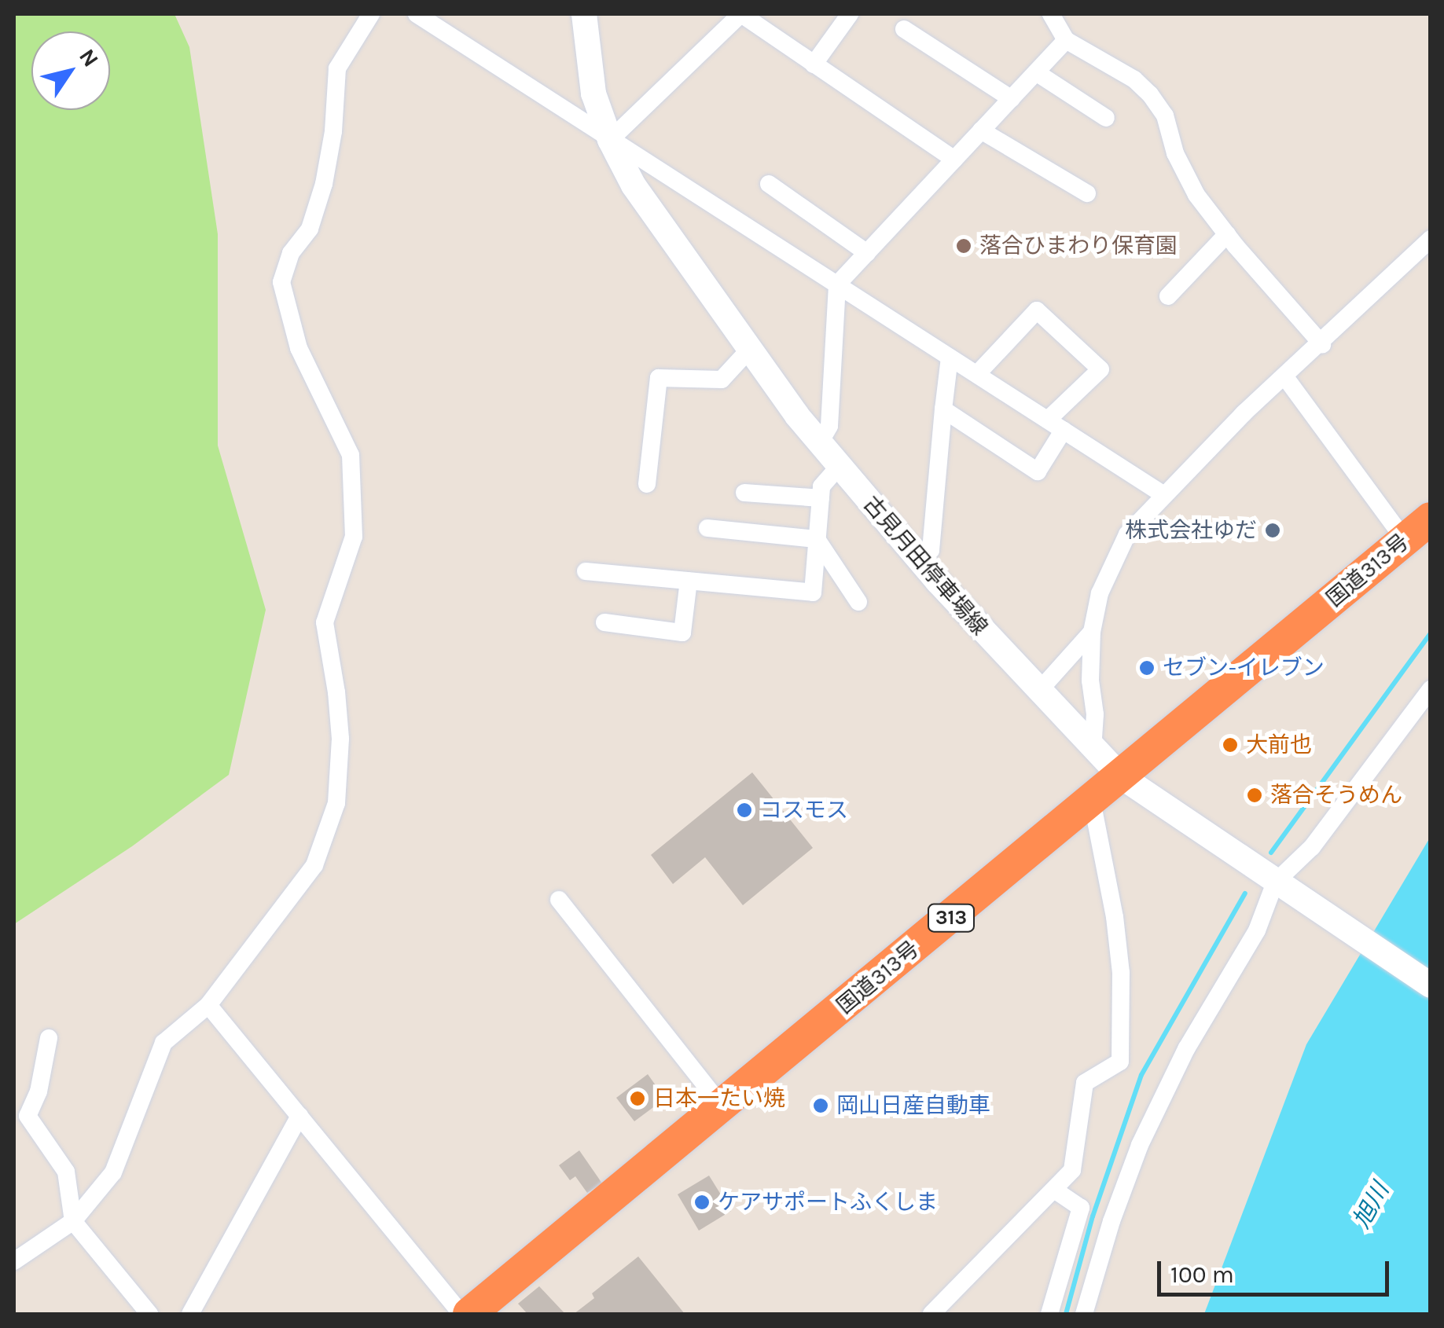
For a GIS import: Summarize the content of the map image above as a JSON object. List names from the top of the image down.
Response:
{
  "streets": {
    "highway": ["国道313号", "313"],
    "main road": ["古見月田停車場線"]
  },
  "crossings": [
    ["古見月田停車場線", "国道313号"]
  ],
  "water": ["旭川"],
  "places": [
    "落合ひまわり保育園",
    "株式会社ゆだ",
    "セブン-イレブン",
    "大前也",
    "落合そうめん",
    "コスモス",
    "日本一たい焼",
    "岡山日産自動車",
    "ケアサポートふくしま"
  ],
  "scale_bar": "100 m",
  "north": "top right"
}
